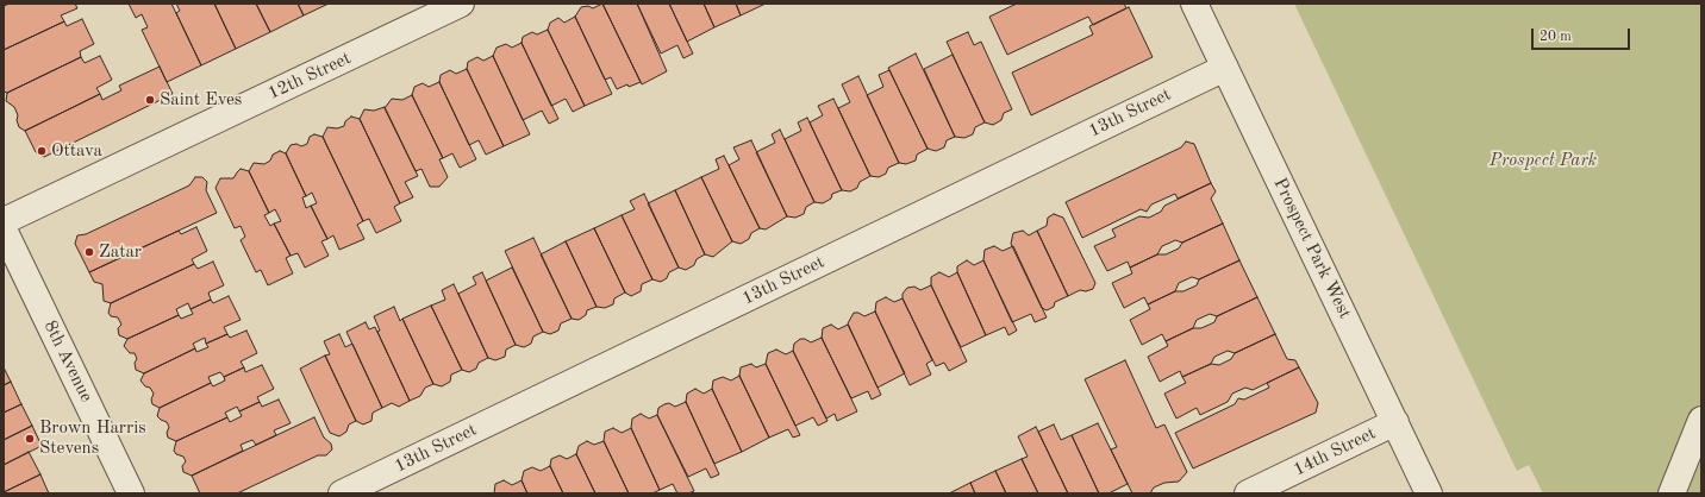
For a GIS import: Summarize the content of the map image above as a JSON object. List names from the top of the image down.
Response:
{
  "streets": {
    "street": [
      "12th Street",
      "13th Street",
      "Prospect Park West",
      "8th Avenue",
      "14th Street"
    ]
  },
  "crossings": [
    ["13th Street", "Prospect Park West"],
    ["Prospect Park West", "14th Street"]
  ],
  "parks": ["Prospect Park"],
  "places": [
    "Saint Eves",
    "Ottava",
    "Zatar",
    "Brown Harris Stevens"
  ],
  "scale_bar": "20 m"
}
